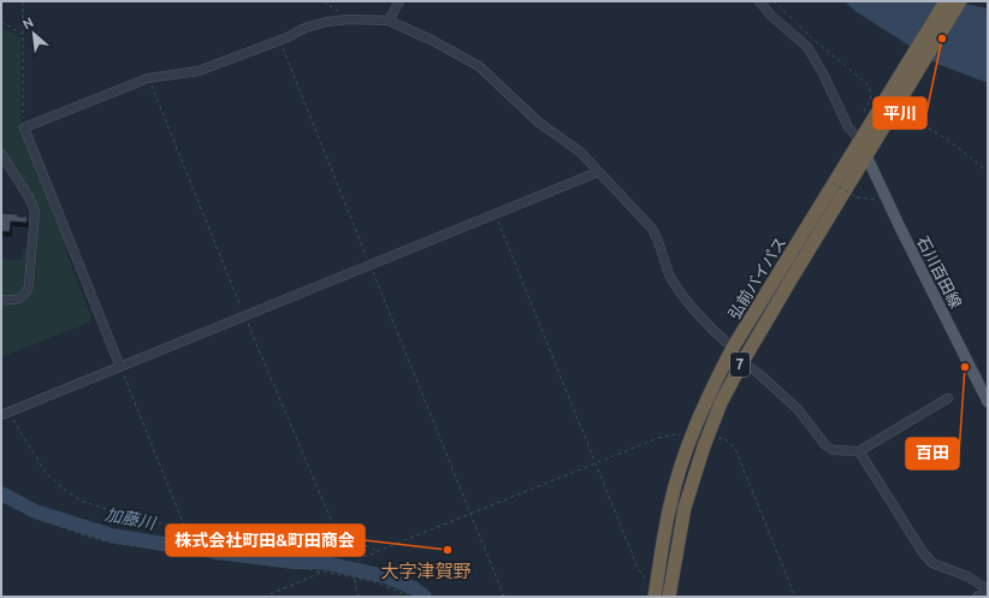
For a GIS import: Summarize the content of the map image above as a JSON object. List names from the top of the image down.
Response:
{
  "streets": {
    "highway": ["弘前バイパス", "7"],
    "main road": ["石川百田線"]
  },
  "crossings": [
    ["石川百田線", "弘前バイパス"]
  ],
  "districts": ["大字津賀野"],
  "water": ["加藤川"],
  "places": ["平川", "百田", "株式会社町田&町田商会"],
  "north": "top left"
}
